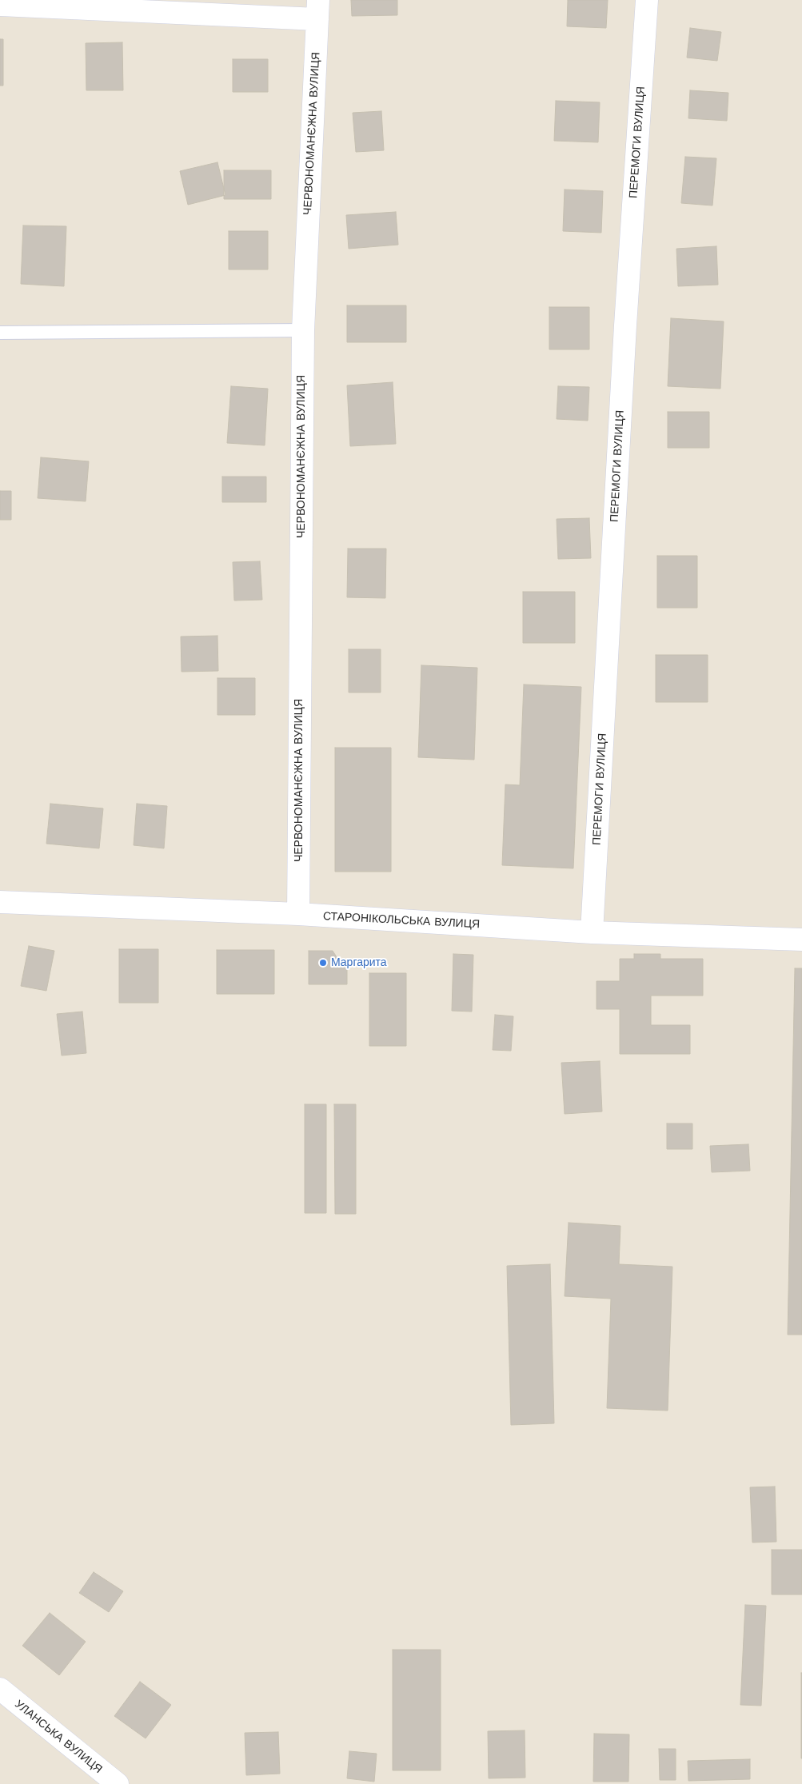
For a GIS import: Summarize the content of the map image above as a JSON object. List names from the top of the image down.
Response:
{
  "streets": {
    "street": [
      "ЧЕРВОНОМАНЄЖНА ВУЛИЦЯ",
      "ПЕРЕМОГИ ВУЛИЦЯ",
      "СТАРОНІКОЛЬСЬКА ВУЛИЦЯ",
      "УЛАНСЬКА ВУЛИЦЯ"
    ]
  },
  "crossings": [
    ["ЧЕРВОНОМАНЄЖНА ВУЛИЦЯ", "СТАРОНІКОЛЬСЬКА ВУЛИЦЯ"],
    ["ПЕРЕМОГИ ВУЛИЦЯ", "СТАРОНІКОЛЬСЬКА ВУЛИЦЯ"]
  ],
  "places": ["Маргарита"]
}
